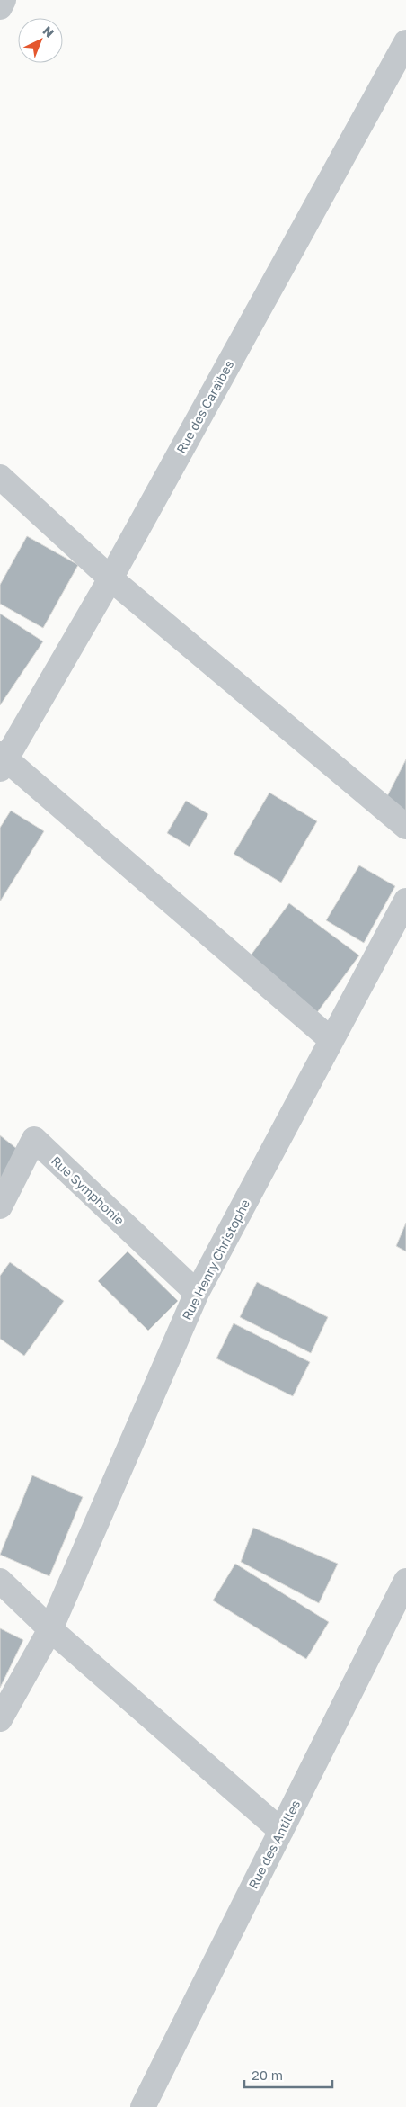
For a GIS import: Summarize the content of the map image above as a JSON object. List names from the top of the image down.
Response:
{
  "streets": {
    "street": [
      "Rue des Caraïbes",
      "Rue Symphonie",
      "Rue Henry Christophe",
      "Rue des Antilles"
    ]
  },
  "crossings": [
    ["Rue Symphonie", "Rue Henry Christophe"]
  ],
  "scale_bar": "20 m",
  "north": "top right"
}
